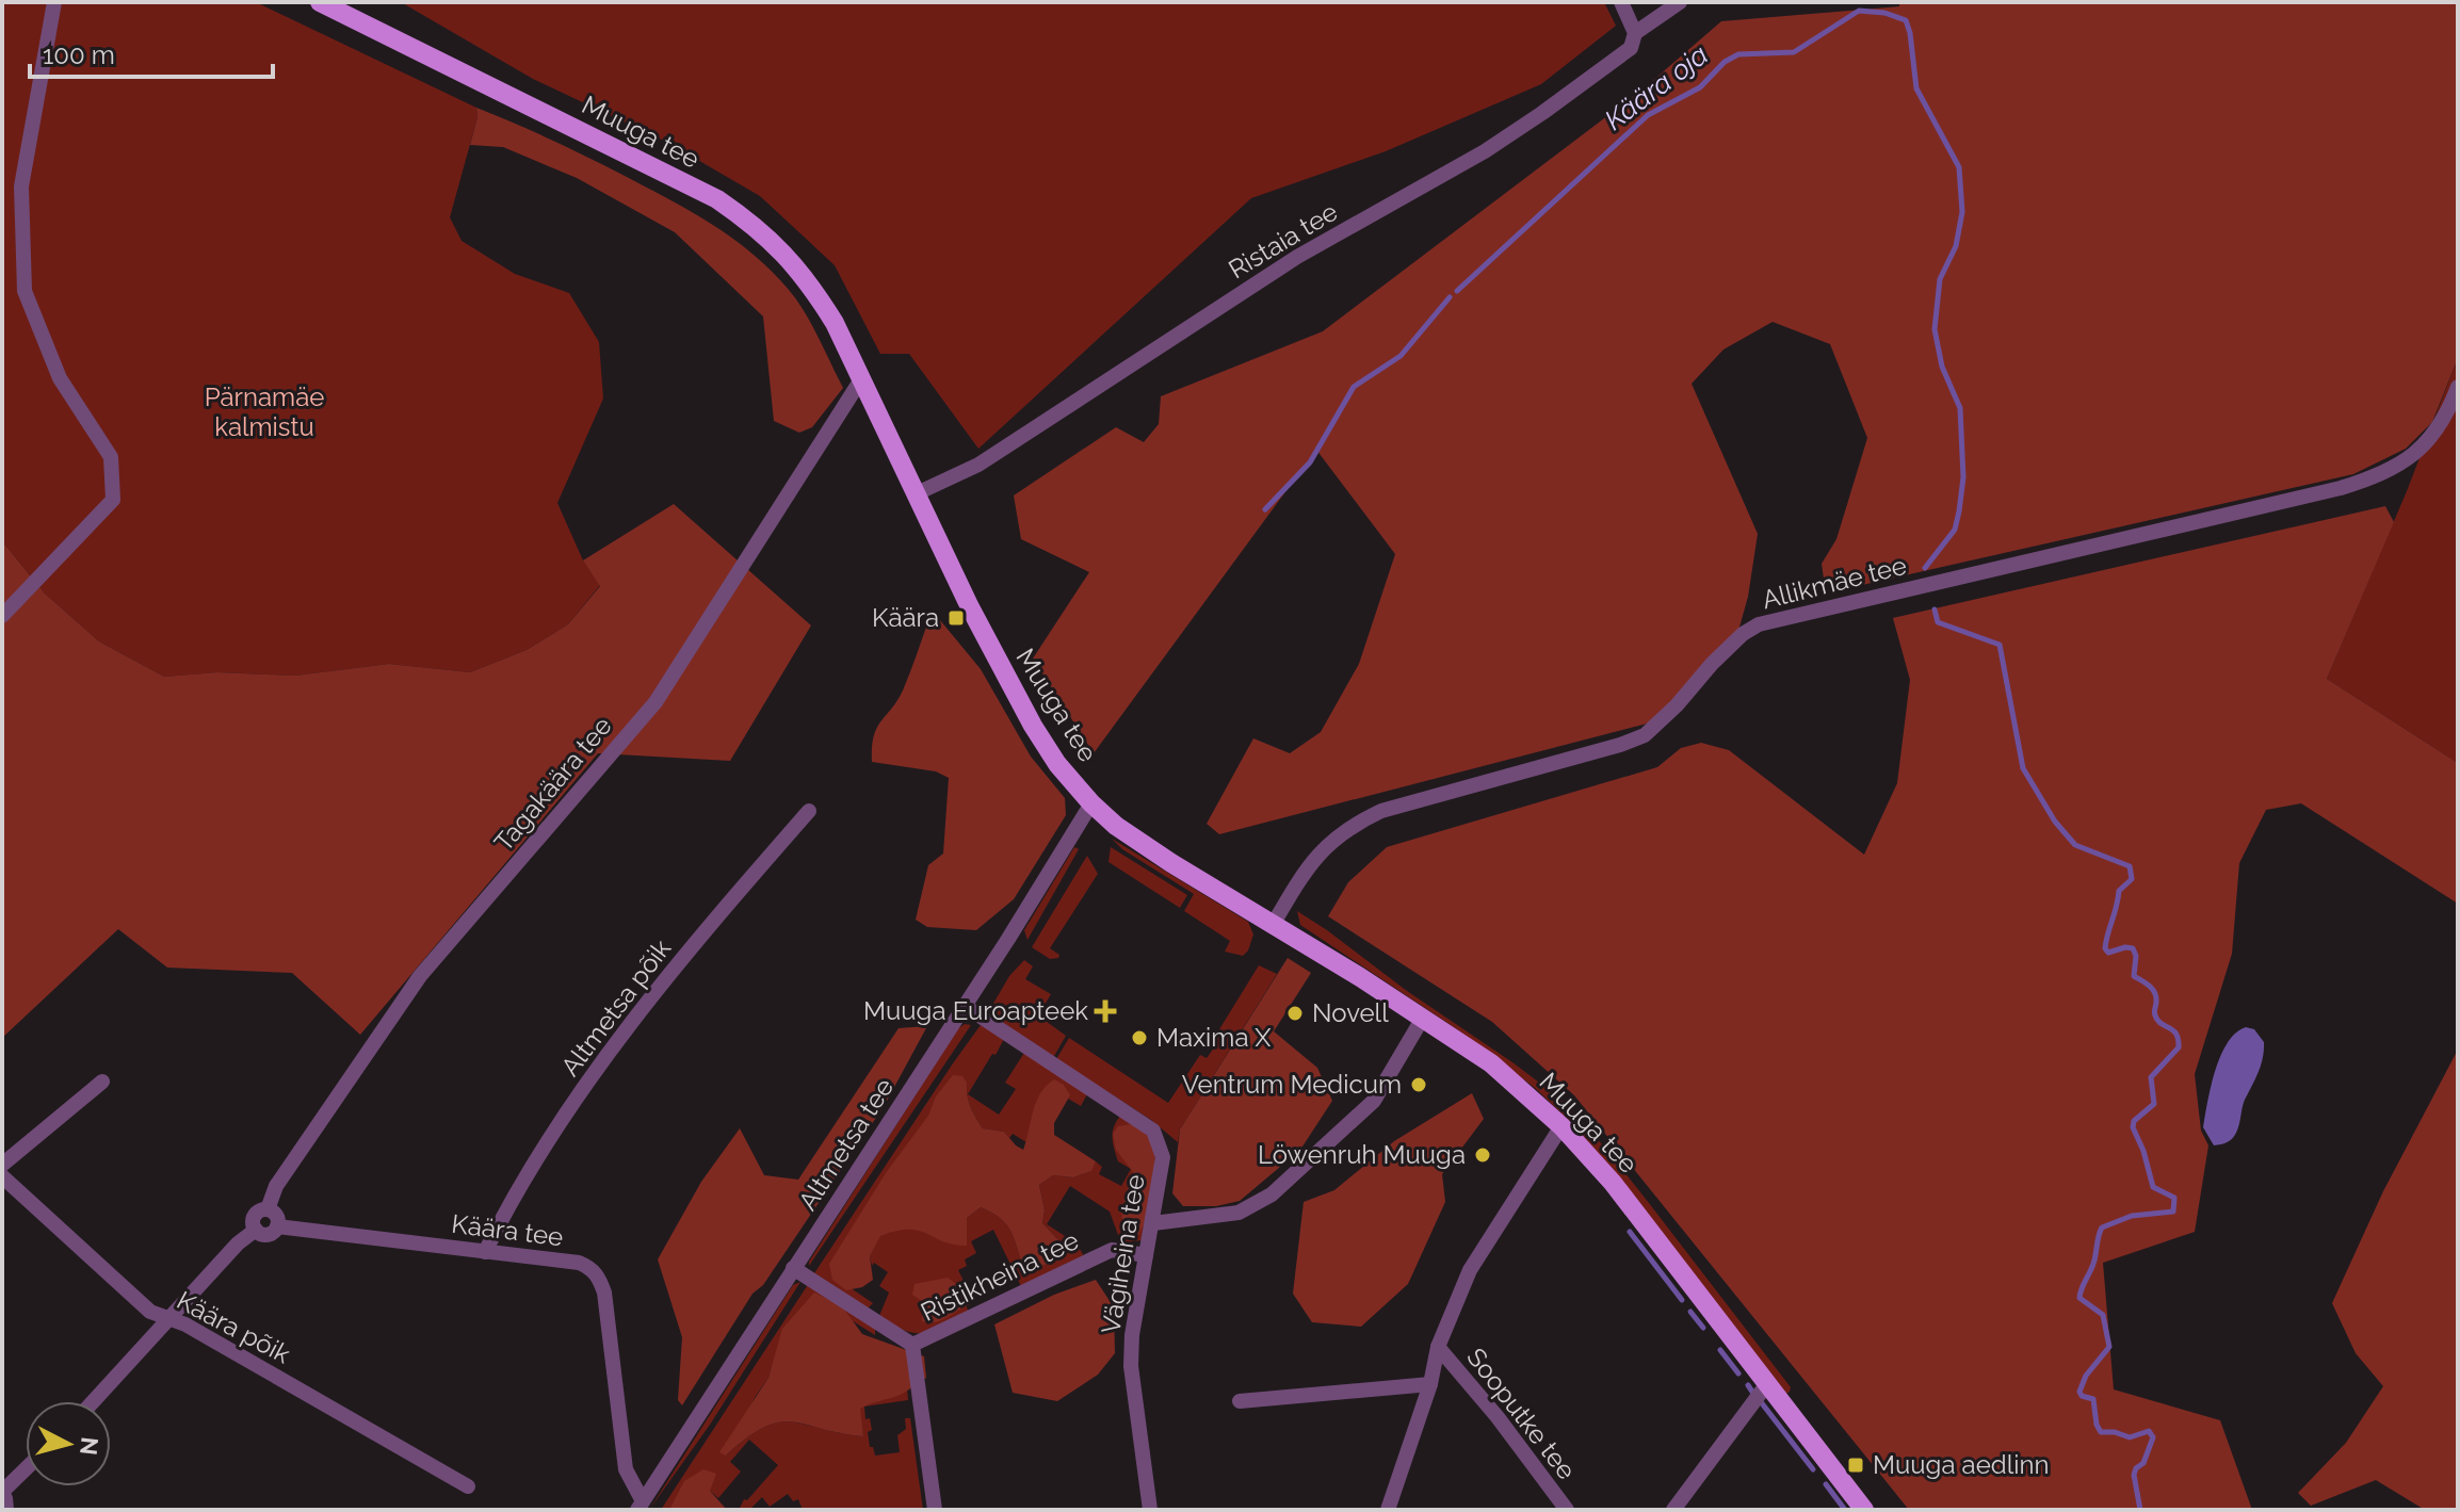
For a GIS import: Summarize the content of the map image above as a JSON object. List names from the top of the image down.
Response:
{
  "streets": {
    "main road": ["Muuga tee"],
    "street": [
      "Ristaia tee",
      "Allikmäe tee",
      "Tagakäära tee",
      "Altmetsa põik",
      "Altmetsa tee",
      "Käära tee",
      "Vägiheina tee",
      "Ristikheina tee",
      "Käära põik",
      "Sooputke tee"
    ]
  },
  "crossings": [
    ["Muuga tee", "Ristaia tee"],
    ["Muuga tee", "Allikmäe tee"],
    ["Muuga tee", "Tagakäära tee"],
    ["Muuga tee", "Altmetsa tee"],
    ["Tagakäära tee", "Käära tee"],
    ["Altmetsa põik", "Käära tee"],
    ["Altmetsa tee", "Käära tee"],
    ["Altmetsa tee", "Vägiheina tee"],
    ["Altmetsa tee", "Ristikheina tee"],
    ["Vägiheina tee", "Ristikheina tee"]
  ],
  "water": ["Käära oja"],
  "parks": ["Pärnamäe kalmistu"],
  "places": {
    "transit": ["Käära", "Muuga aedlinn"],
    "health": ["Muuga Euroapteek"],
    "other": [
      "Novell",
      "Maxima X",
      "Ventrum Medicum",
      "Löwenruh Muuga"
    ]
  },
  "scale_bar": "100 m",
  "north": "right"
}
